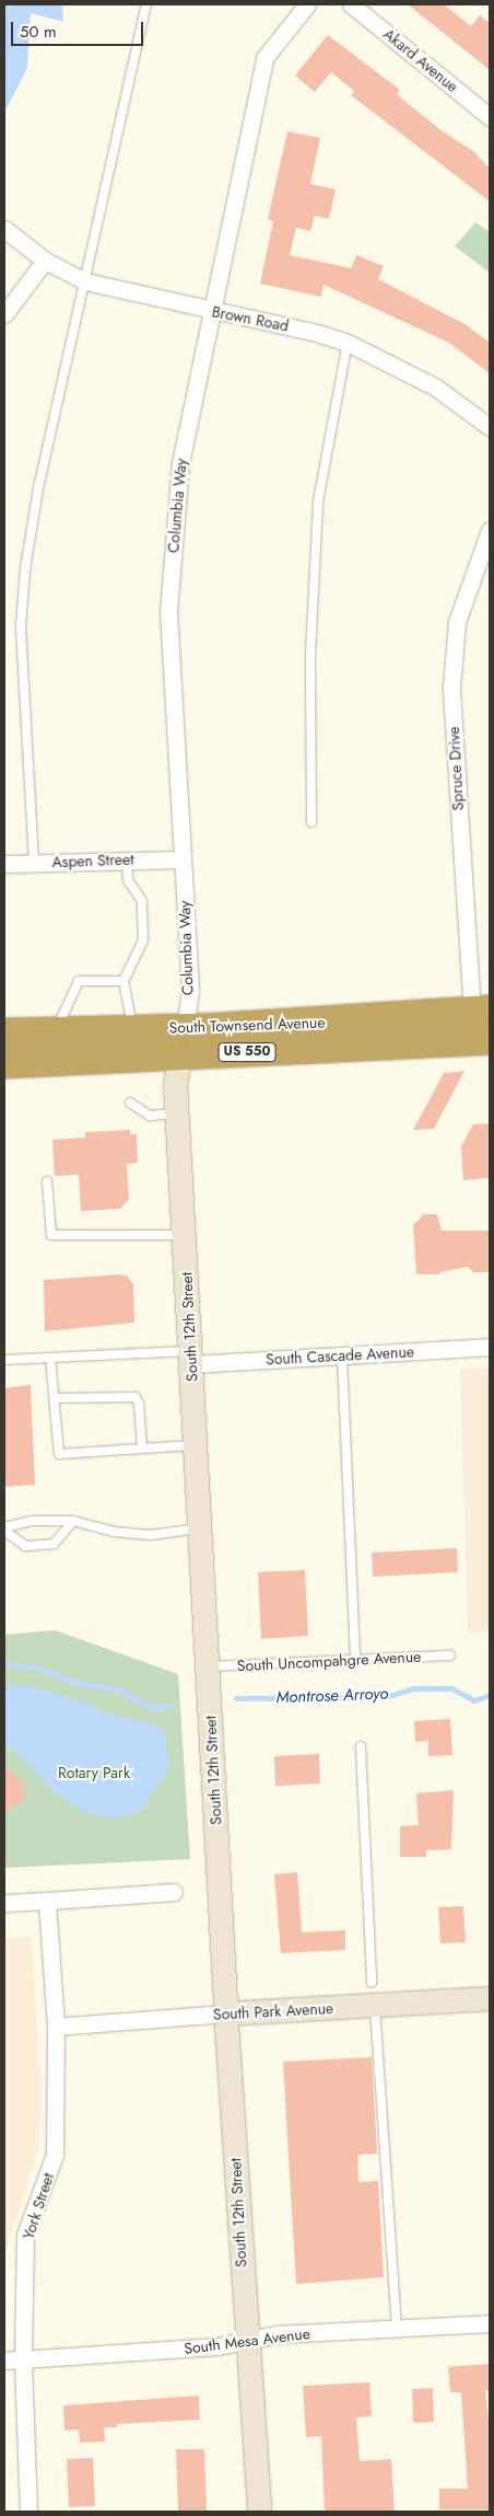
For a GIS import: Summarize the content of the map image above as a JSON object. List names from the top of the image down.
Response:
{
  "streets": {
    "highway": ["South Townsend Avenue", "US 550"],
    "street": [
      "Akard Avenue",
      "Brown Road",
      "Columbia Way",
      "Spruce Drive",
      "Aspen Street",
      "South 12th Street",
      "South Cascade Avenue",
      "South Park Avenue",
      "York Street",
      "South Mesa Avenue"
    ],
    "lane": ["South Uncompahgre Avenue"]
  },
  "crossings": [
    ["Brown Road", "Columbia Way"],
    ["Columbia Way", "Aspen Street"],
    ["Columbia Way", "South Townsend Avenue"],
    ["Columbia Way", "South 12th Street"],
    ["Spruce Drive", "South Townsend Avenue"],
    ["South Townsend Avenue", "South 12th Street"],
    ["South 12th Street", "South Cascade Avenue"],
    ["South 12th Street", "South Uncompahgre Avenue"],
    ["South 12th Street", "South Park Avenue"],
    ["South 12th Street", "South Mesa Avenue"],
    ["South Park Avenue", "York Street"],
    ["York Street", "South Mesa Avenue"]
  ],
  "water": ["Montrose Arroyo"],
  "parks": ["Rotary Park"],
  "scale_bar": "50 m"
}
